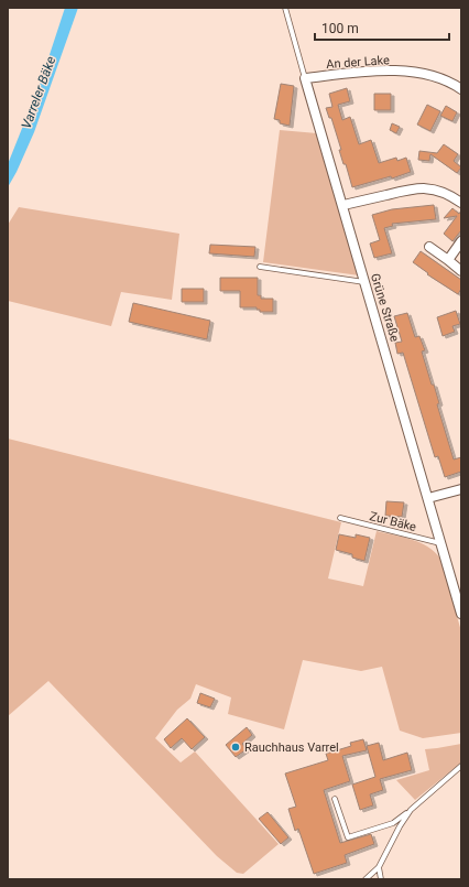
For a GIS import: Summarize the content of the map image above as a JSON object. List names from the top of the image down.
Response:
{
  "streets": {
    "street": ["An der Lake", "Grüne Straße"],
    "lane": ["Zur Bäke"]
  },
  "crossings": [
    ["An der Lake", "Grüne Straße"],
    ["Grüne Straße", "Zur Bäke"]
  ],
  "water": ["Varreler Bäke"],
  "places": ["Rauchhaus Varrel"],
  "scale_bar": "100 m"
}
